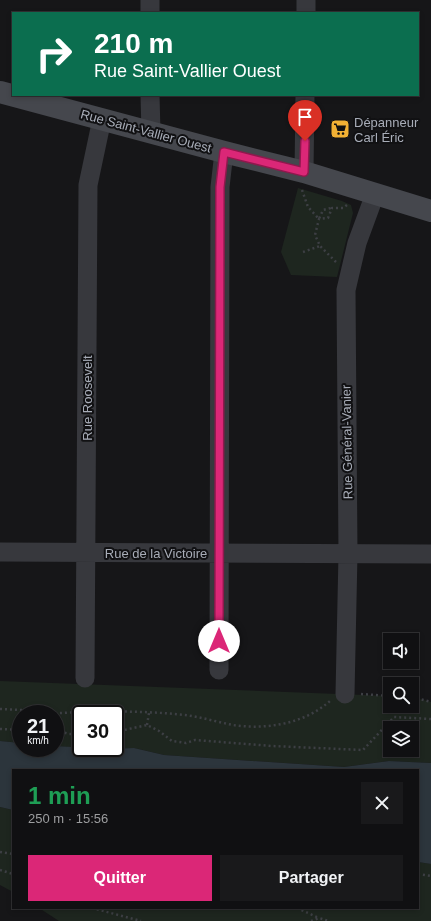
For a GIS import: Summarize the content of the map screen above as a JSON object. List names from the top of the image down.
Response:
{
  "streets": {
    "street": [
      "Rue Saint-Vallier Ouest",
      "Rue Roosevelt",
      "Rue Général-Vanier",
      "Rue de la Victoire"
    ]
  },
  "crossings": [
    ["Rue Saint-Vallier Ouest", "Rue Roosevelt"],
    ["Rue Saint-Vallier Ouest", "Rue Général-Vanier"],
    ["Rue Roosevelt", "Rue de la Victoire"],
    ["Rue Général-Vanier", "Rue de la Victoire"]
  ],
  "places": {
    "supermarket": ["Dépanneur Carl Éric"]
  },
  "page": {
    "turn": ["210 m", "Rue Saint-Vallier Ouest"],
    "speed": "21 km/h",
    "limit": "30",
    "heading": ["1 min", "250 m · 15:56"],
    "buttons": ["Quitter", "Partager"]
  }
}
